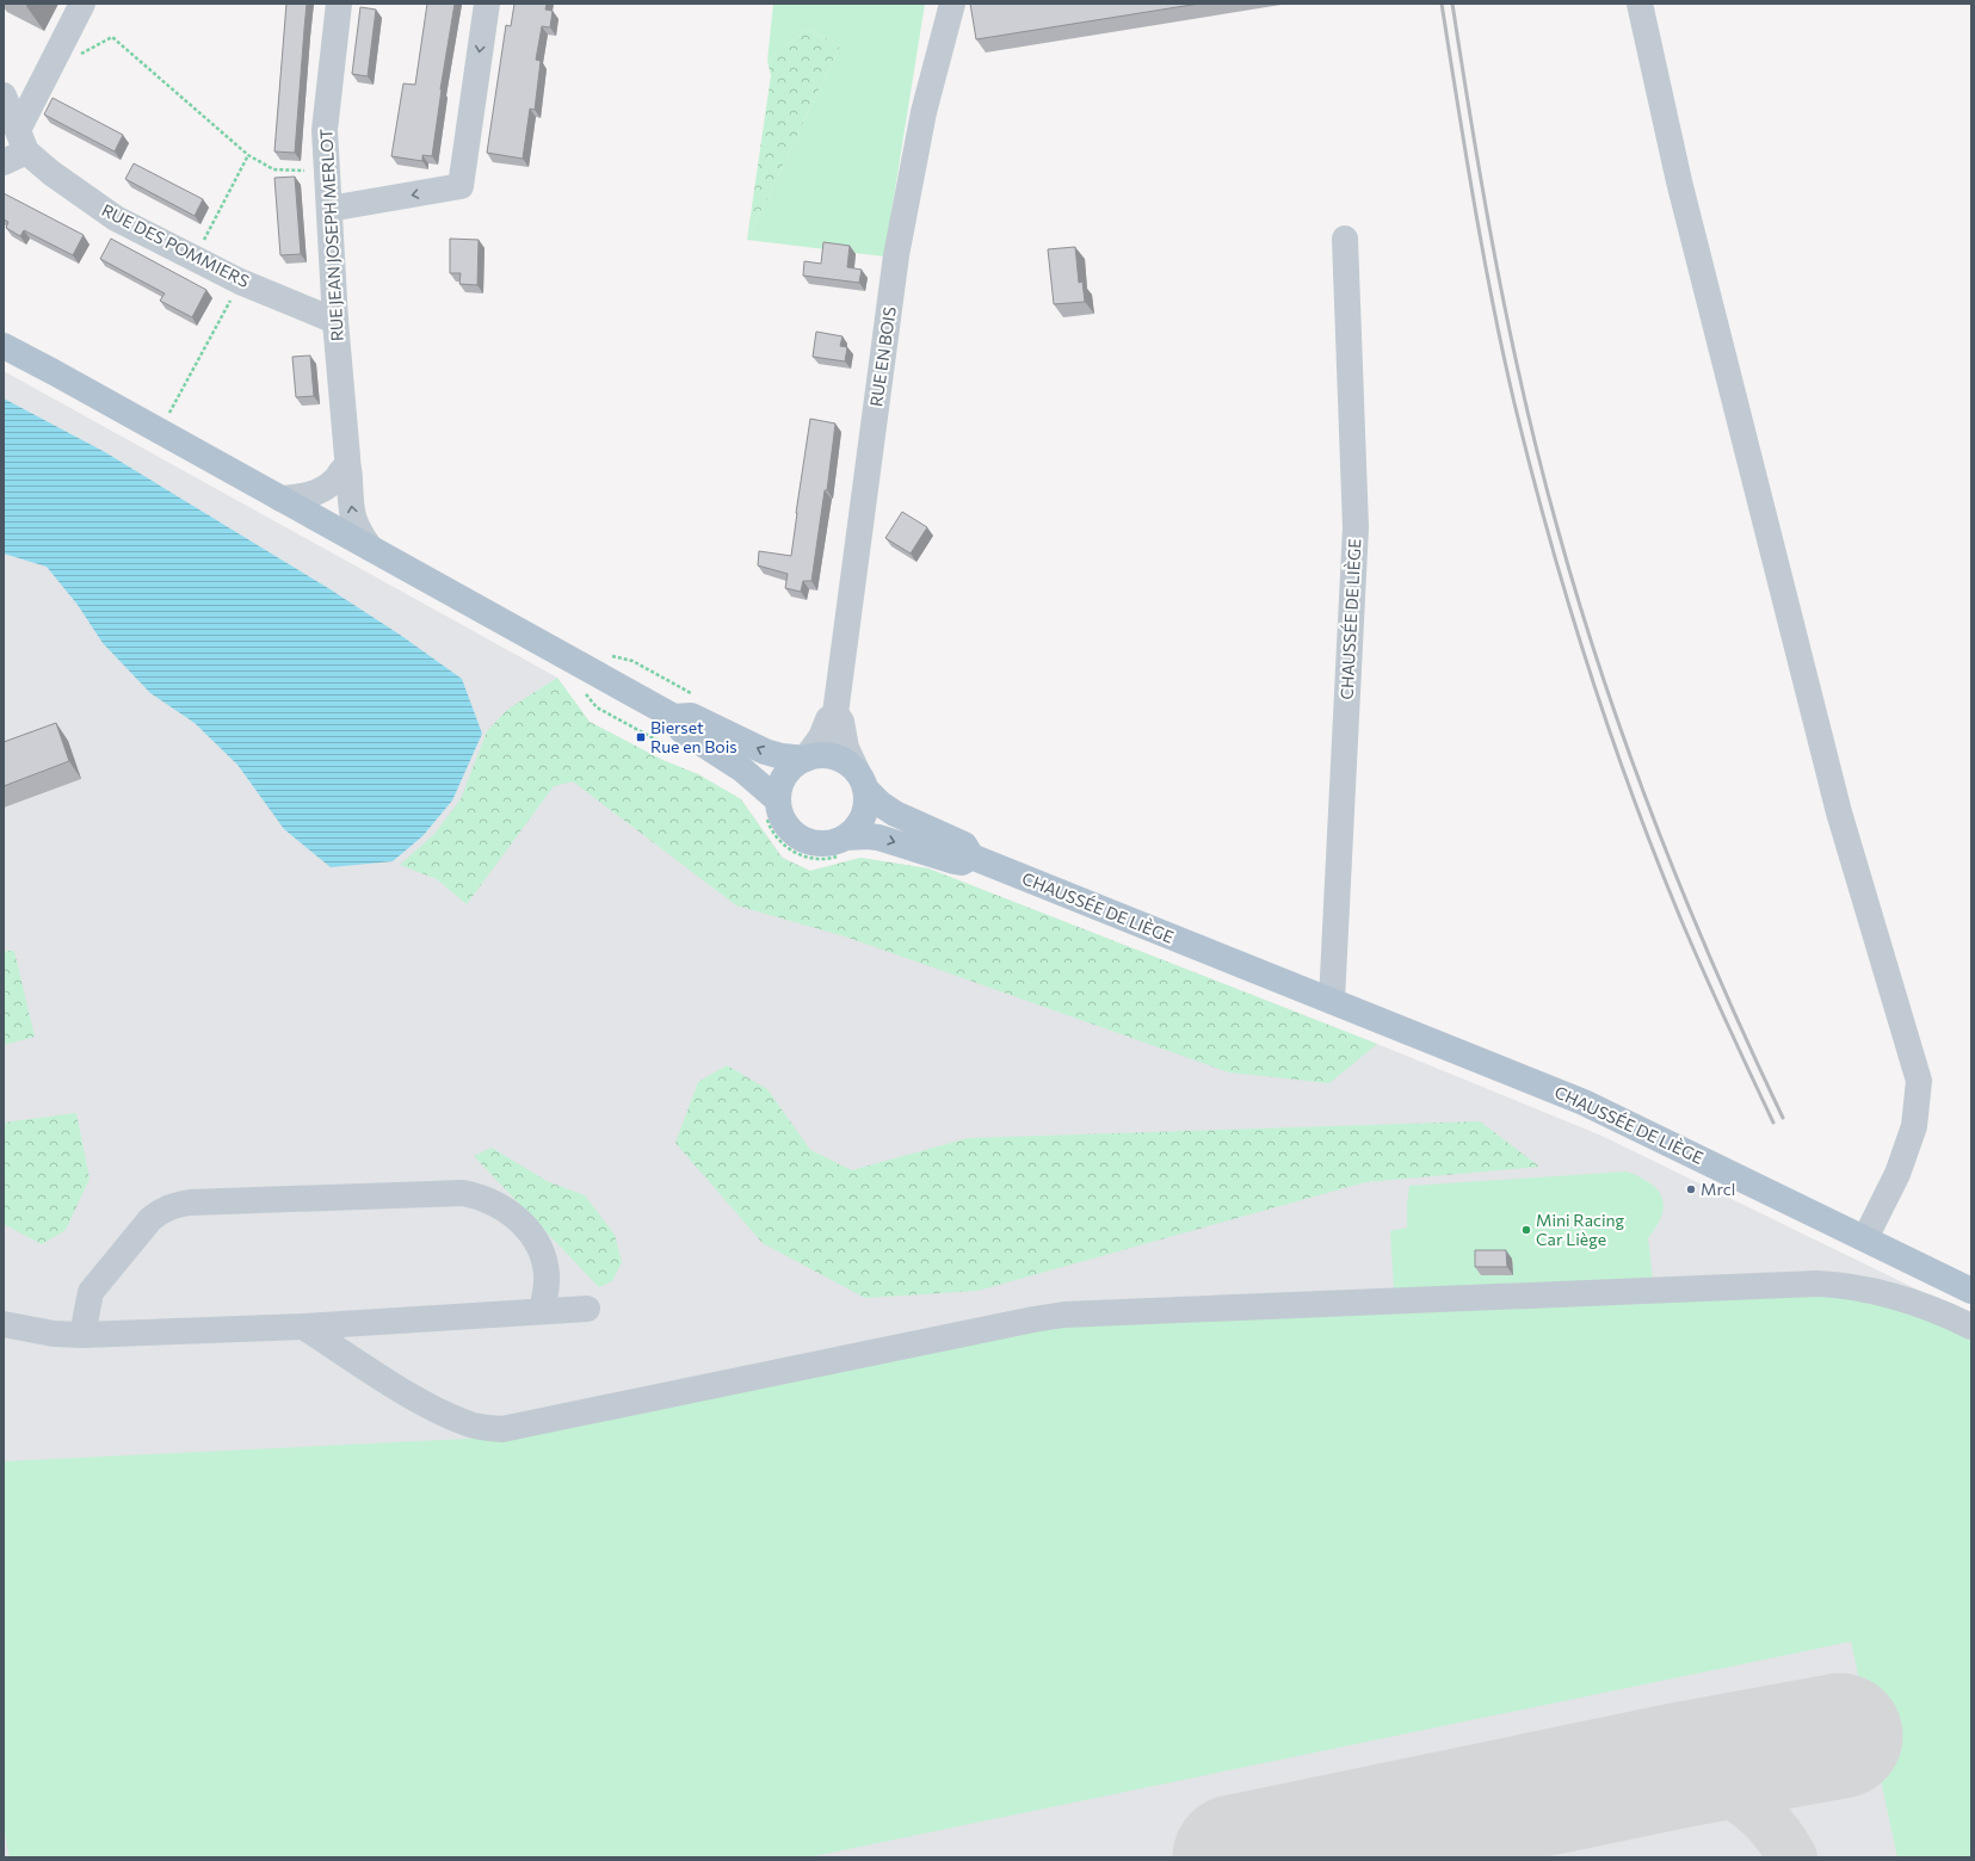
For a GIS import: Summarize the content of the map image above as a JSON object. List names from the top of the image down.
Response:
{
  "streets": {
    "main road": ["CHAUSSÉE DE LIÈGE"],
    "street": ["RUE JEAN JOSEPH MERLOT", "RUE DES POMMIERS", "RUE EN BOIS"]
  },
  "crossings": [
    ["RUE JEAN JOSEPH MERLOT", "RUE DES POMMIERS"],
    ["RUE EN BOIS", "CHAUSSÉE DE LIÈGE"]
  ],
  "places": {
    "transit": ["Bierset Rue en Bois"],
    "other": ["Mrcl", "Mini Racing Car Liège"]
  }
}
